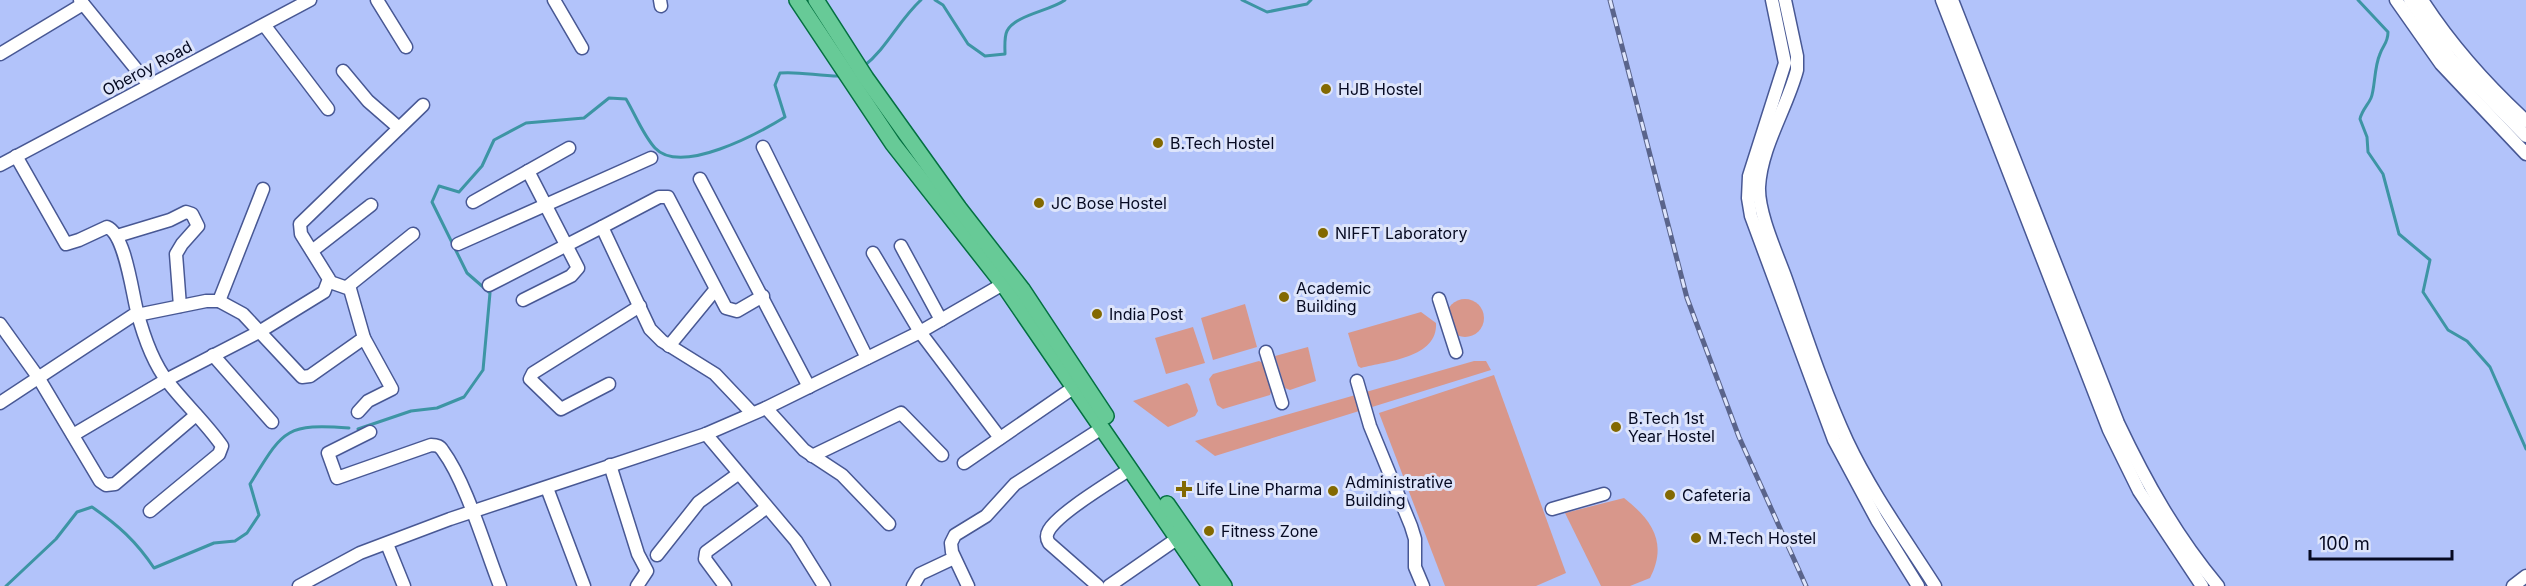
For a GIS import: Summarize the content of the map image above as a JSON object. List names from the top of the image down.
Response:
{
  "streets": {
    "street": ["Oberoy Road"]
  },
  "places": {
    "other": [
      "HJB Hostel",
      "B.Tech Hostel",
      "JC Bose Hostel",
      "NIFFT Laboratory",
      "Academic Building",
      "India Post",
      "B.Tech 1st Year Hostel",
      "Administrative Building",
      "Cafeteria",
      "Fitness Zone",
      "M.Tech Hostel"
    ],
    "health": ["Life Line Pharma"]
  },
  "scale_bar": "100 m"
}
